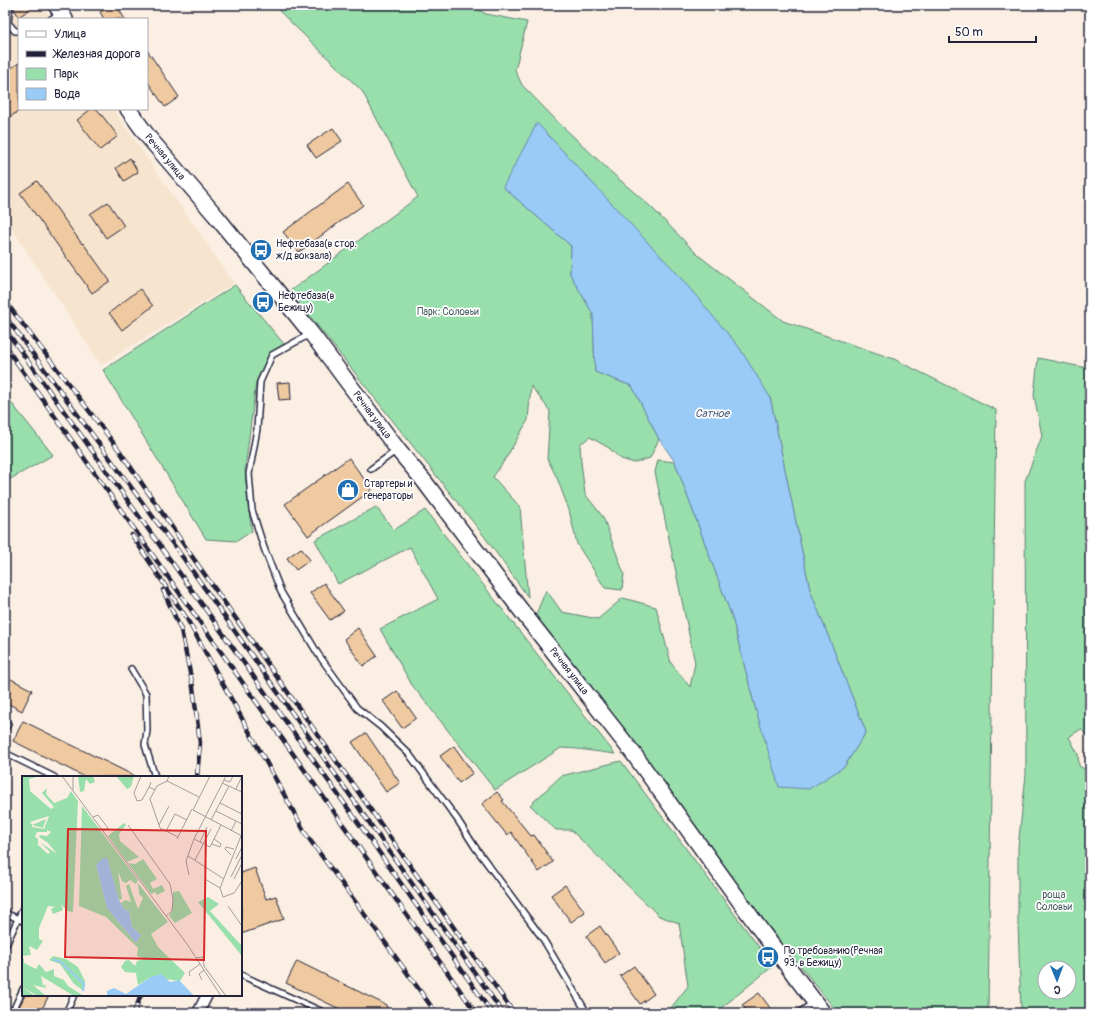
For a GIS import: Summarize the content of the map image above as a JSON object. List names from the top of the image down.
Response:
{
  "streets": {
    "main road": ["Речная улица"]
  },
  "water": ["Сатное"],
  "parks": ["Парк: Соловьи", "роща Соловьи"],
  "places": {
    "bus stop": ["Нефтебаза(в стор. ж/д вокзала)", "Нефтебаза(в Бежицу)", "По требованию(Речная 93, в Бежицу)"],
    "shop": ["Стартеры и генераторы"]
  },
  "legend": [
    "Улица",
    "Железная дорога",
    "Парк",
    "Вода"
  ],
  "scale_bar": "50 m",
  "north": "bottom"
}
